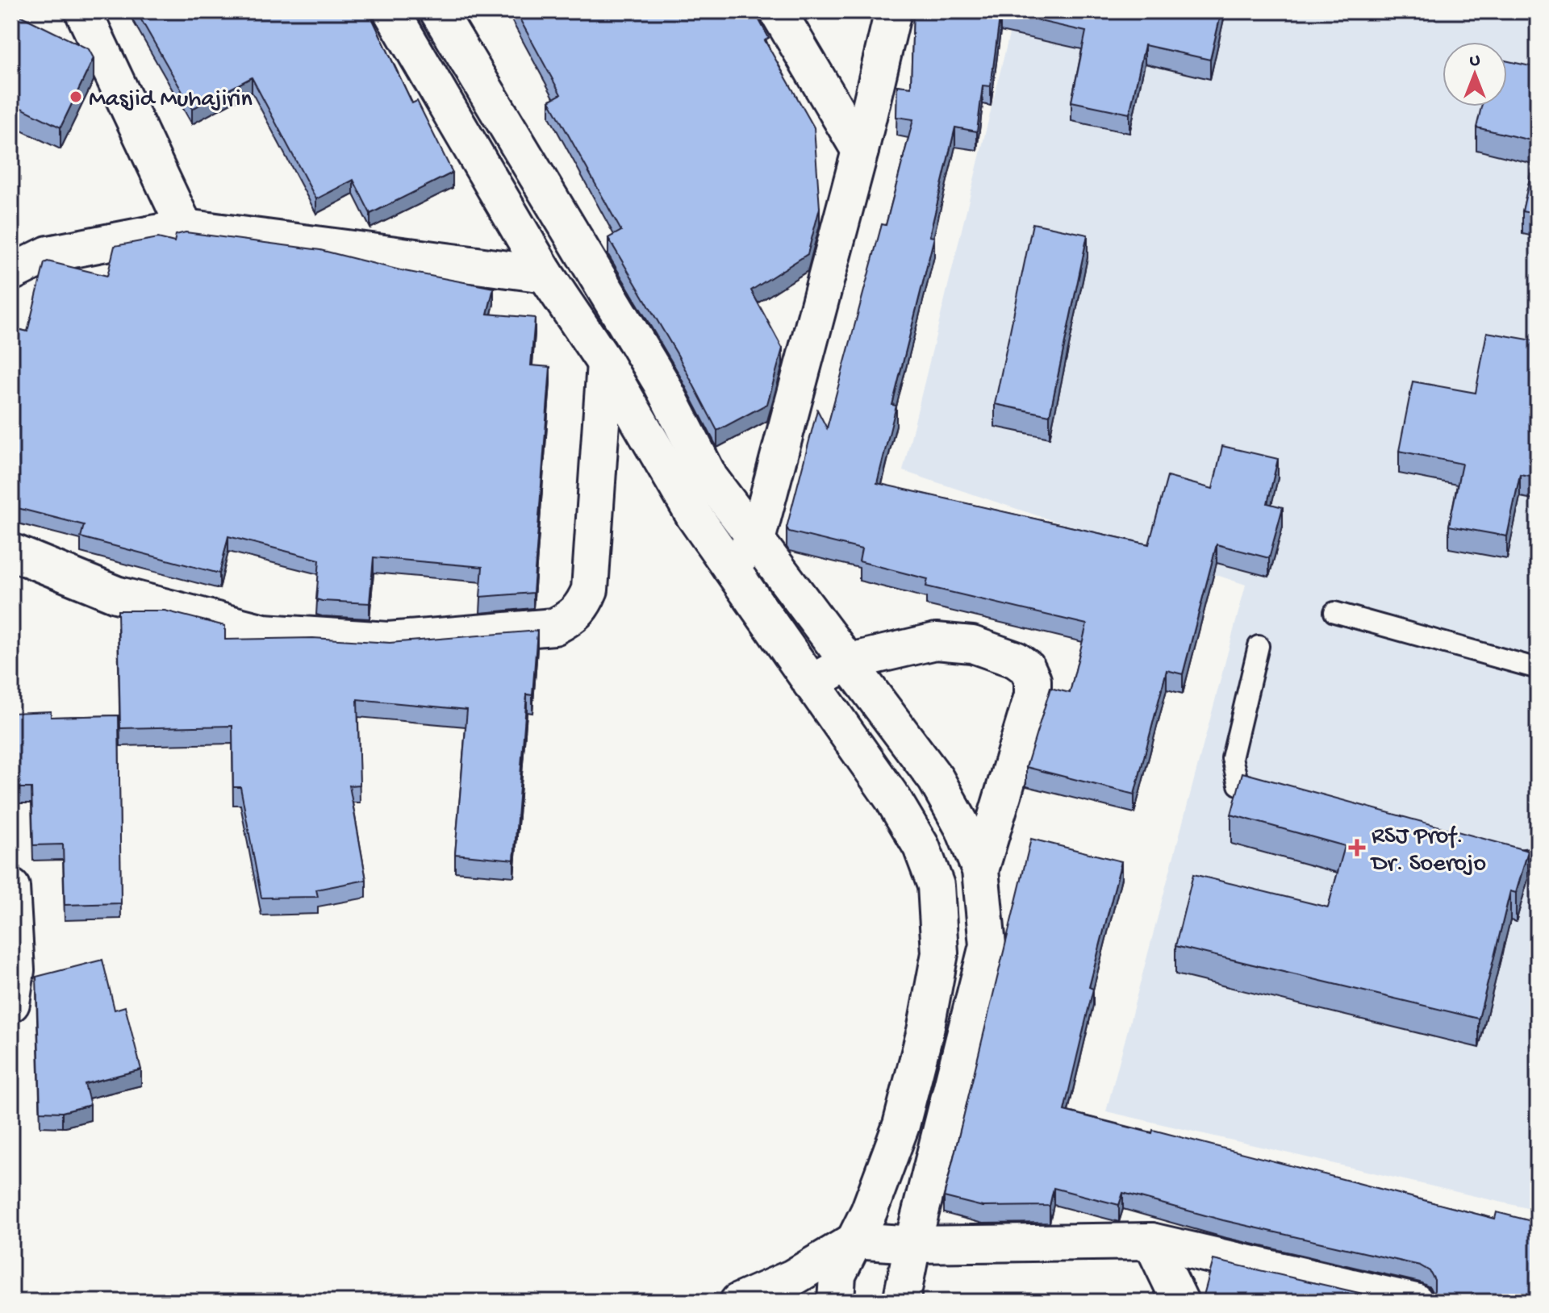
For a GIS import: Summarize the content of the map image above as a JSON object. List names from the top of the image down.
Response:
{
  "places": {
    "other": ["Masjid Muhajirin"],
    "health": ["RSJ Prof. Dr. Soerojo"]
  },
  "north": "top"
}
